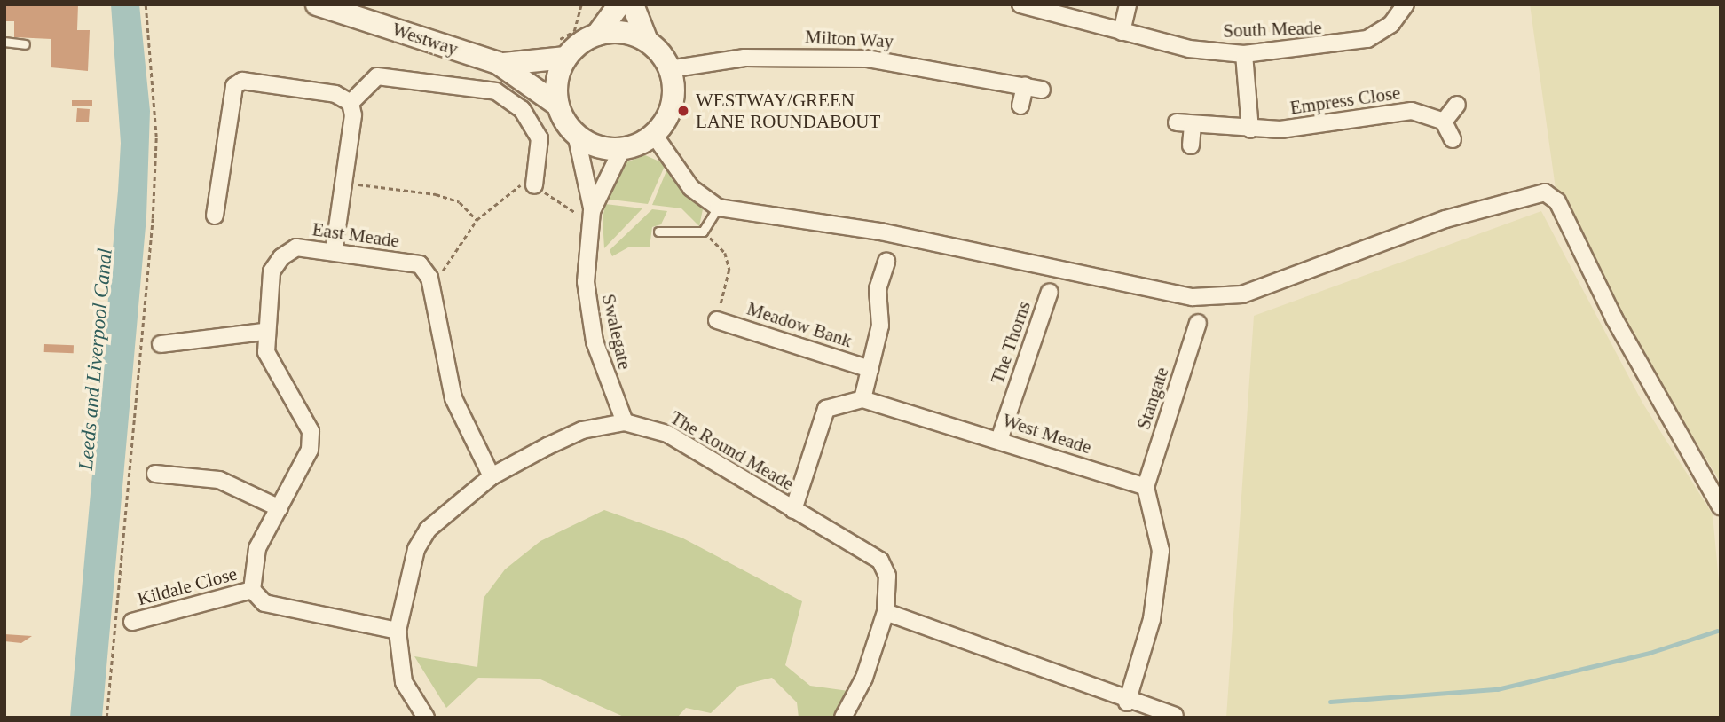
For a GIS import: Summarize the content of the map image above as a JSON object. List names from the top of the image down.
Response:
{
  "streets": {
    "main road": ["Westway"],
    "street": [
      "South Meade",
      "Milton Way",
      "Empress Close",
      "East Meade",
      "Meadow Bank",
      "Swalegate",
      "The Thorns",
      "Stangate",
      "West Meade",
      "The Round Meade",
      "Kildale Close"
    ]
  },
  "crossings": [
    ["Westway", "Milton Way"],
    ["Westway", "Swalegate"],
    ["Milton Way", "Swalegate"],
    ["East Meade", "Kildale Close"],
    ["Swalegate", "The Round Meade"],
    ["The Thorns", "West Meade"],
    ["Stangate", "West Meade"]
  ],
  "water": ["Leeds and Liverpool Canal"],
  "places": ["WESTWAY/GREEN LANE ROUNDABOUT"]
}
